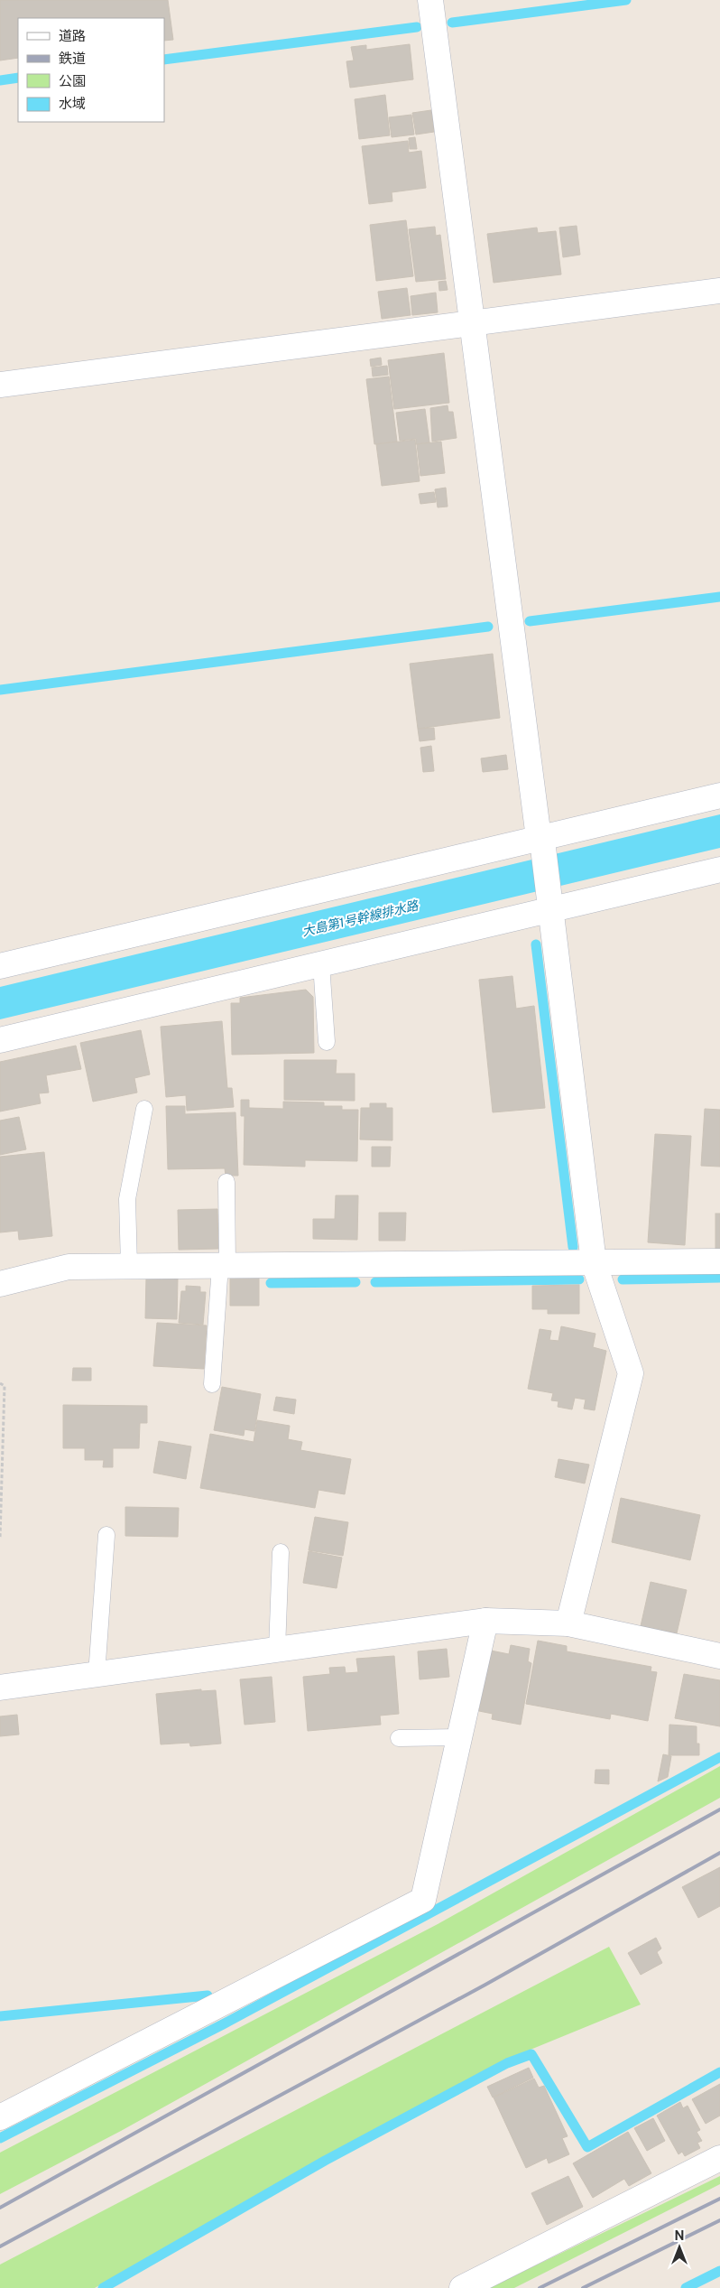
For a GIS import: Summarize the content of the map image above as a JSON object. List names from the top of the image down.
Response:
{
  "water": ["大島第1号幹線排水路"],
  "legend": [
    "道路",
    "鉄道",
    "公園",
    "水域"
  ],
  "north": "top"
}
